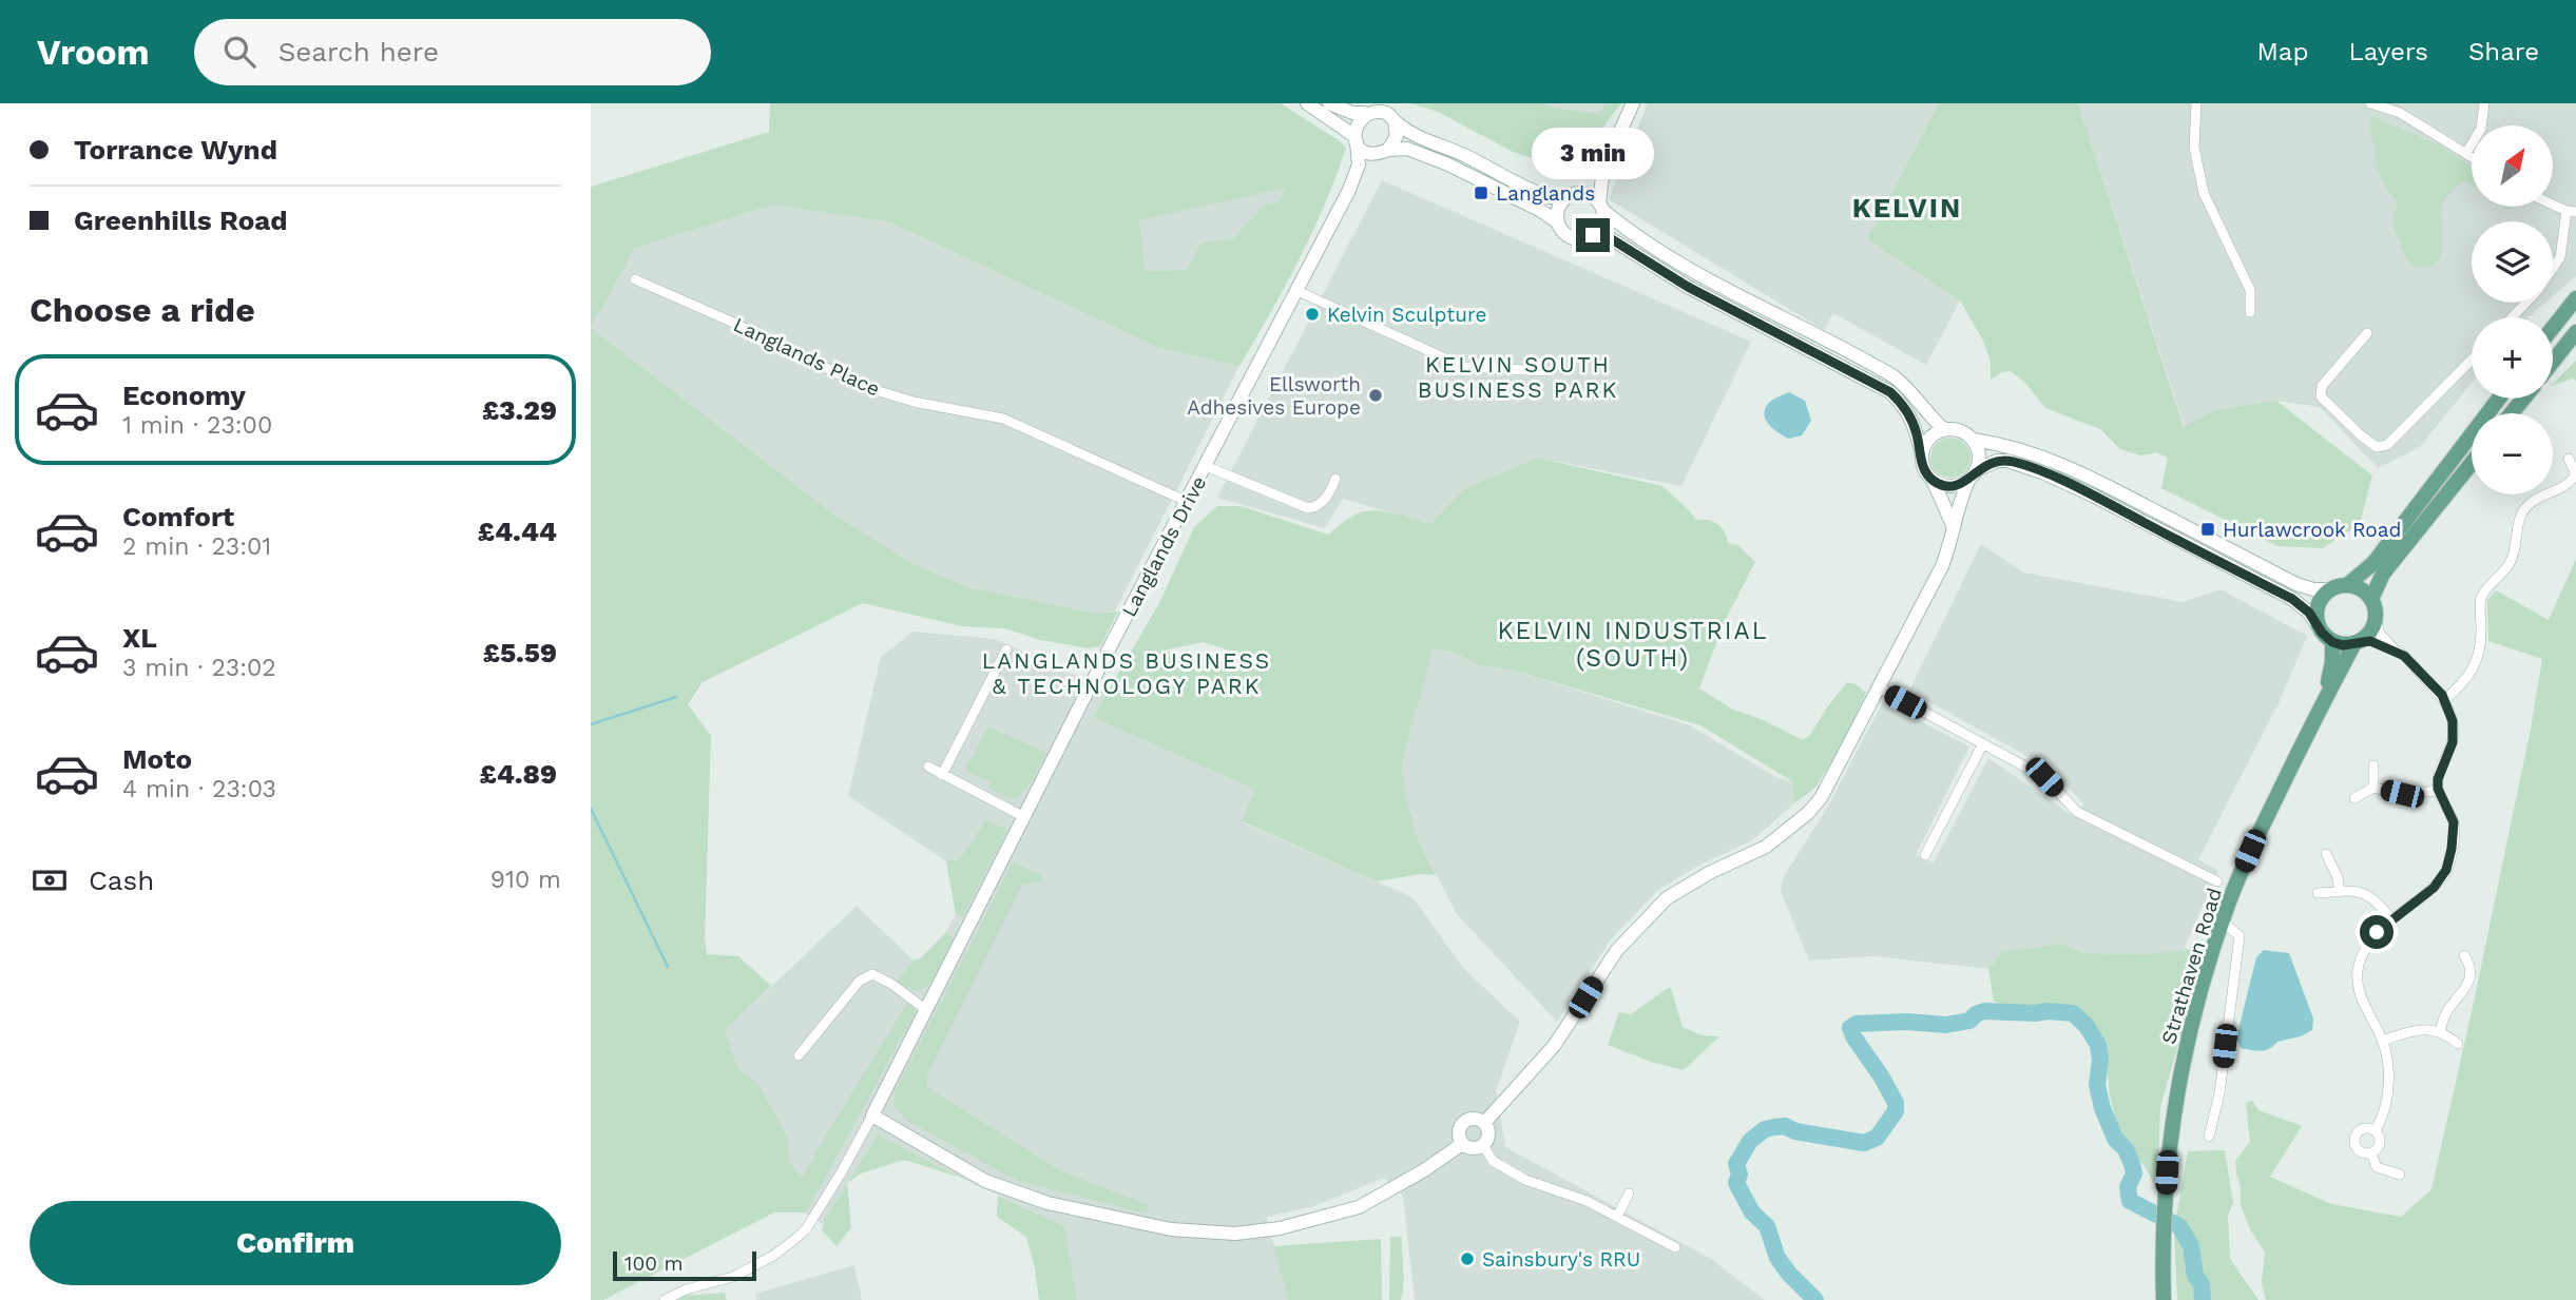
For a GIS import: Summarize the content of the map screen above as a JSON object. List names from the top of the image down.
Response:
{
  "streets": {
    "main road": ["Strathaven Road"],
    "street": ["Langlands Place", "Langlands Drive"]
  },
  "crossings": [
    ["Langlands Place", "Langlands Drive"]
  ],
  "districts": [
    "KELVIN",
    "KELVIN SOUTH BUSINESS PARK",
    "KELVIN INDUSTRIAL (SOUTH)",
    "LANGLANDS BUSINESS & TECHNOLOGY PARK"
  ],
  "places": {
    "transit": ["Langlands", "Hurlawcrook Road"],
    "other": ["Kelvin Sculpture", "Ellsworth Adhesives Europe", "Sainsbury's RRU"]
  },
  "scale_bar": "100 m",
  "north": "top right",
  "page": {
    "header": "Vroom",
    "search": "Search here",
    "nav": ["Map", "Layers", "Share"],
    "banner": ["Torrance Wynd", "Greenhills Road"],
    "map_buttons": ["+", "−"],
    "bubble": "3 min",
    "heading": "Choose a ride",
    "list": [
      {
        "name": "Economy",
        "note": "1 min · 23:00",
        "value": "£3.29"
      },
      {
        "name": "Comfort",
        "note": "2 min · 23:01",
        "value": "£4.44"
      },
      {
        "name": "XL",
        "note": "3 min · 23:02",
        "value": "£5.59"
      },
      {
        "name": "Moto",
        "note": "4 min · 23:03",
        "value": "£4.89"
      }
    ],
    "pay": ["Cash", "910 m"],
    "buttons": "Confirm",
    "scale": "100 m"
  }
}
